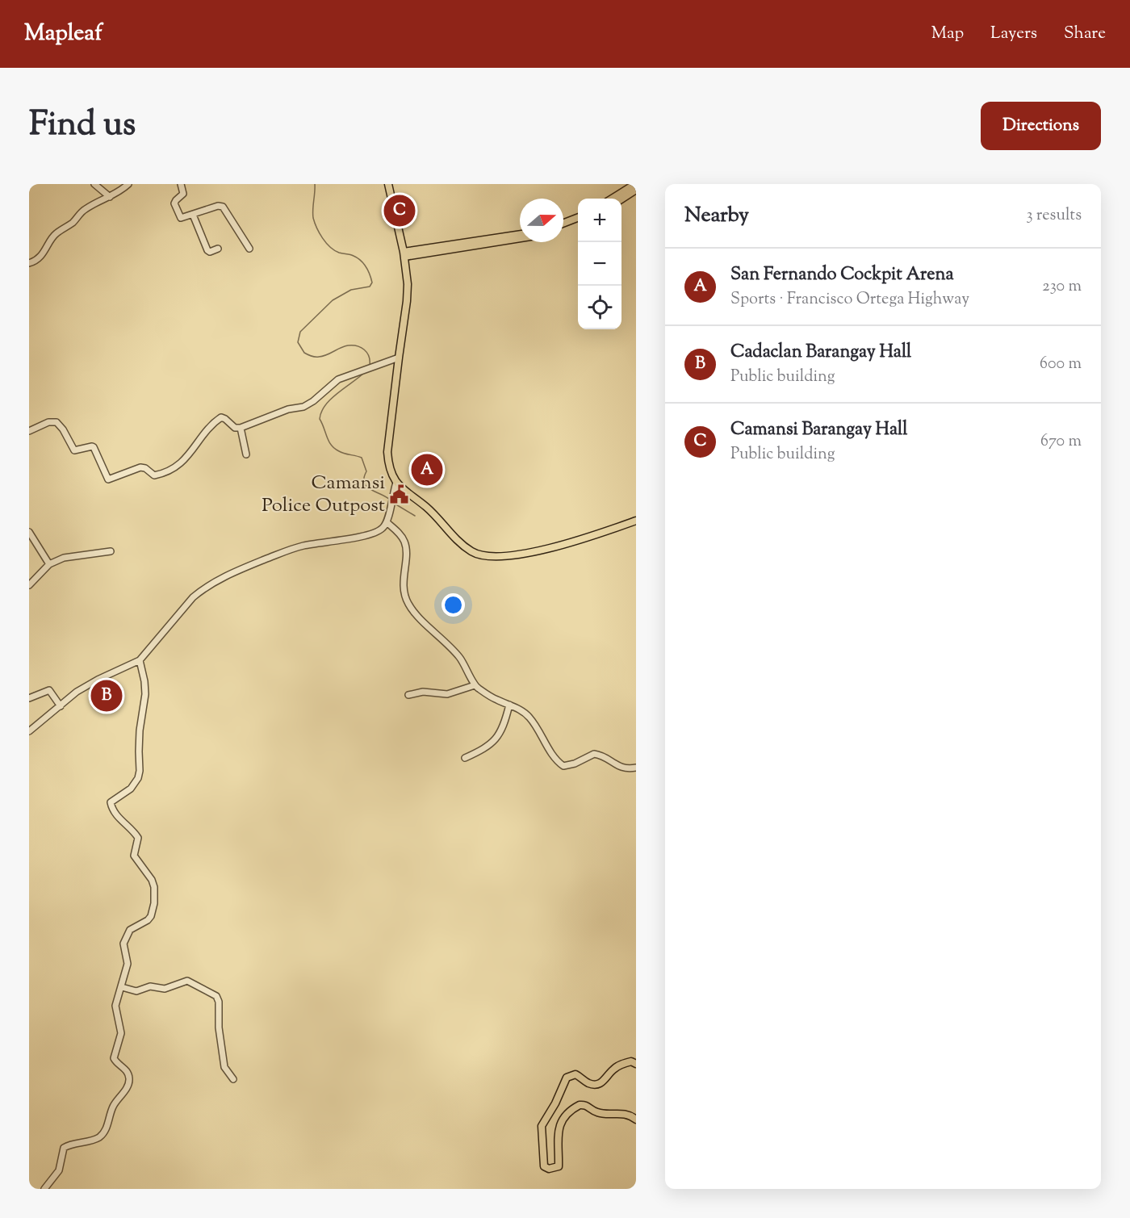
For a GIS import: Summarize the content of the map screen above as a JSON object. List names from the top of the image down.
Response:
{
  "places": {
    "public building": ["Camansi Police Outpost"]
  },
  "north": "right",
  "page": {
    "header": "Mapleaf",
    "nav": ["Map", "Layers", "Share"],
    "title": "Find us",
    "buttons": "Directions",
    "heading": ["Nearby", "3 results"],
    "pins": ["C", "A", "B"],
    "map_buttons": ["+", "−"],
    "list": [
      {
        "mark": "A",
        "name": "San Fernando Cockpit Arena",
        "note": "Sports · Francisco Ortega Highway",
        "value": "230 m"
      },
      {
        "mark": "B",
        "name": "Cadaclan Barangay Hall",
        "note": "Public building",
        "value": "600 m"
      },
      {
        "mark": "C",
        "name": "Camansi Barangay Hall",
        "note": "Public building",
        "value": "670 m"
      }
    ]
  }
}
